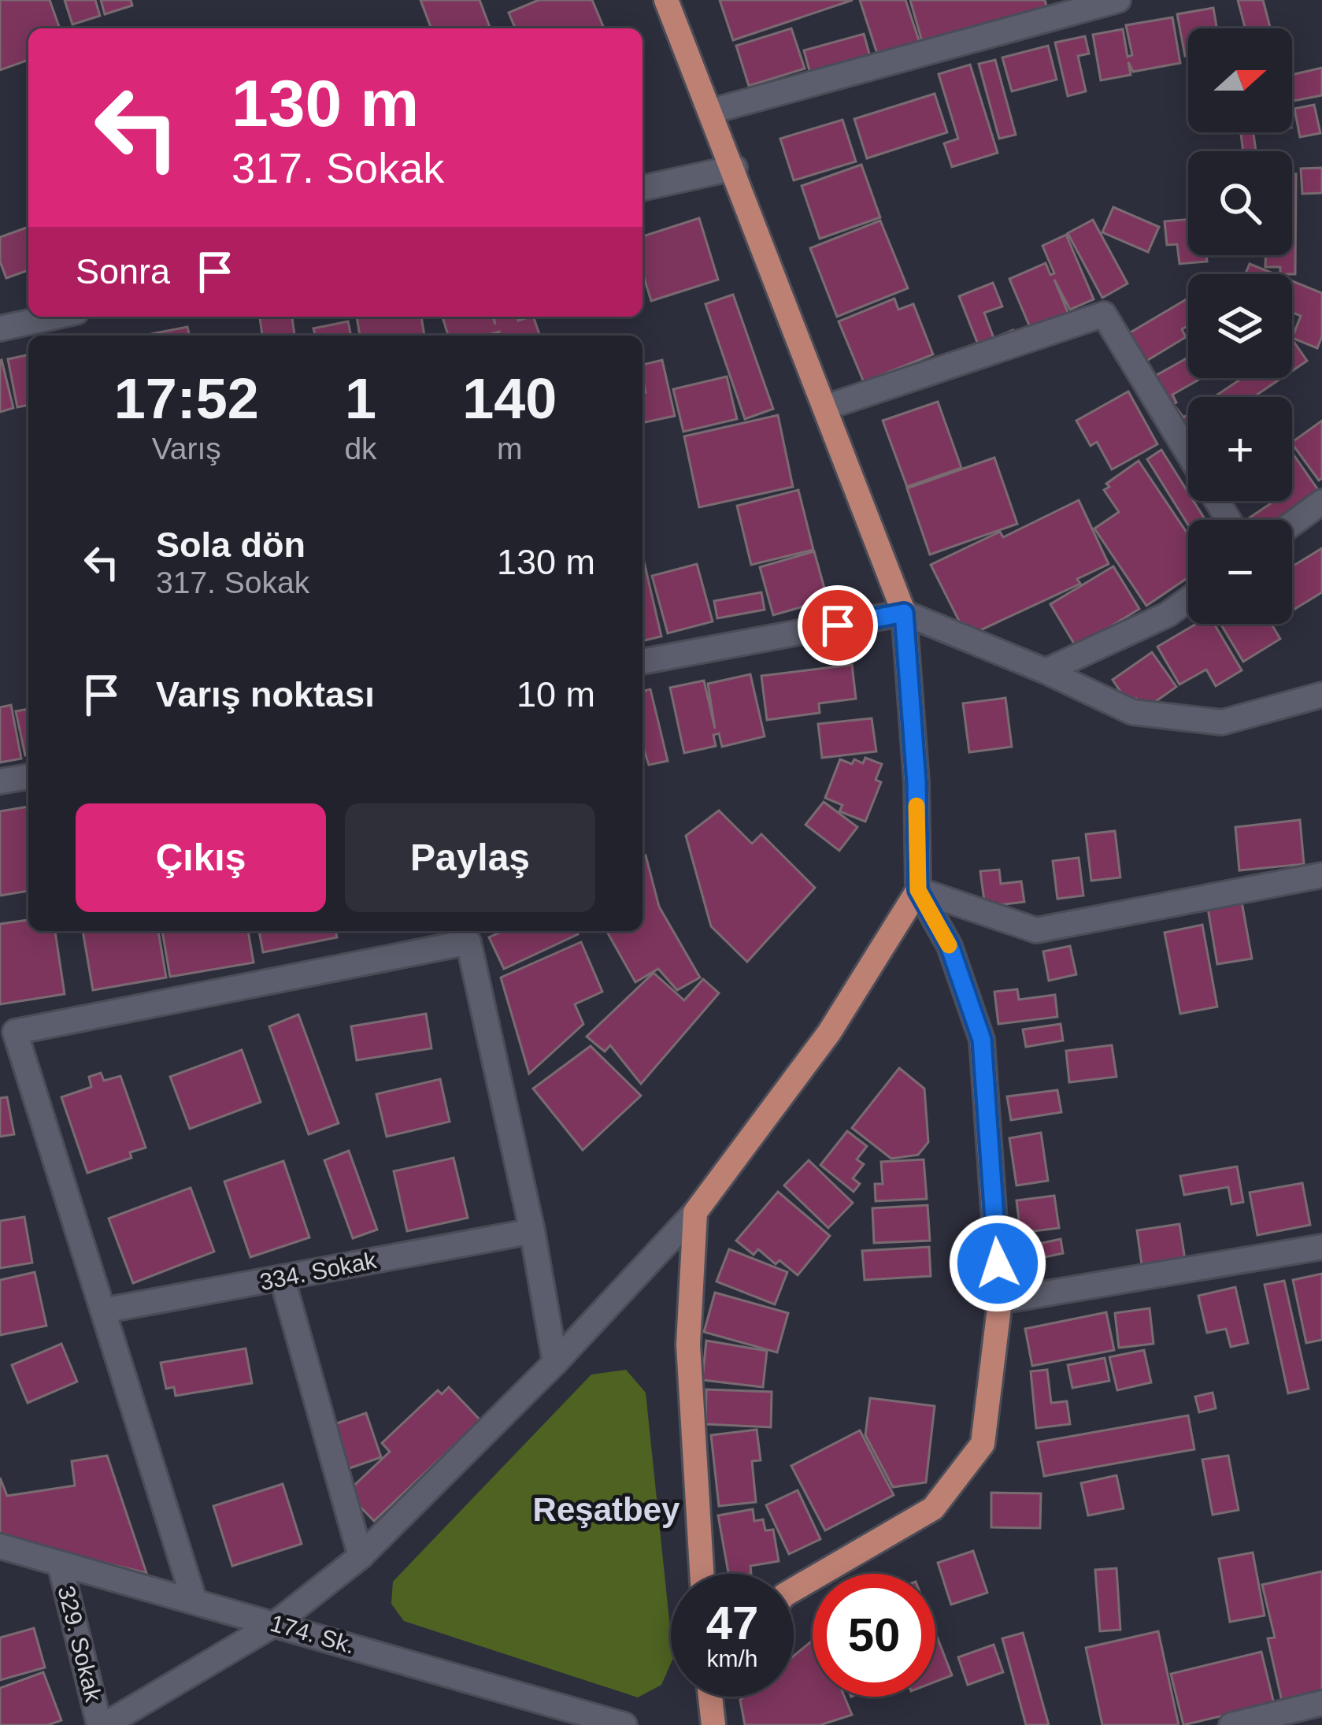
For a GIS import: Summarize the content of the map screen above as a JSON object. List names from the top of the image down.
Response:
{
  "streets": {
    "street": ["334. Sokak", "174. Sk.", "329. Sokak"]
  },
  "crossings": [
    ["174. Sk.", "329. Sokak"]
  ],
  "districts": ["Reşatbey"],
  "north": "right",
  "page": {
    "map_buttons": ["+", "−"],
    "turn": ["130 m", "317. Sokak"],
    "then": "Sonra",
    "eta": [
      "17:52",
      "Varış",
      "1",
      "dk",
      "140",
      "m"
    ],
    "list": [
      {
        "name": "Sola dön",
        "note": "317. Sokak",
        "value": "130 m"
      },
      {
        "name": "Varış noktası",
        "value": "10 m"
      }
    ],
    "buttons": ["Çıkış", "Paylaş"],
    "speed": "47 km/h",
    "limit": "50"
  }
}
